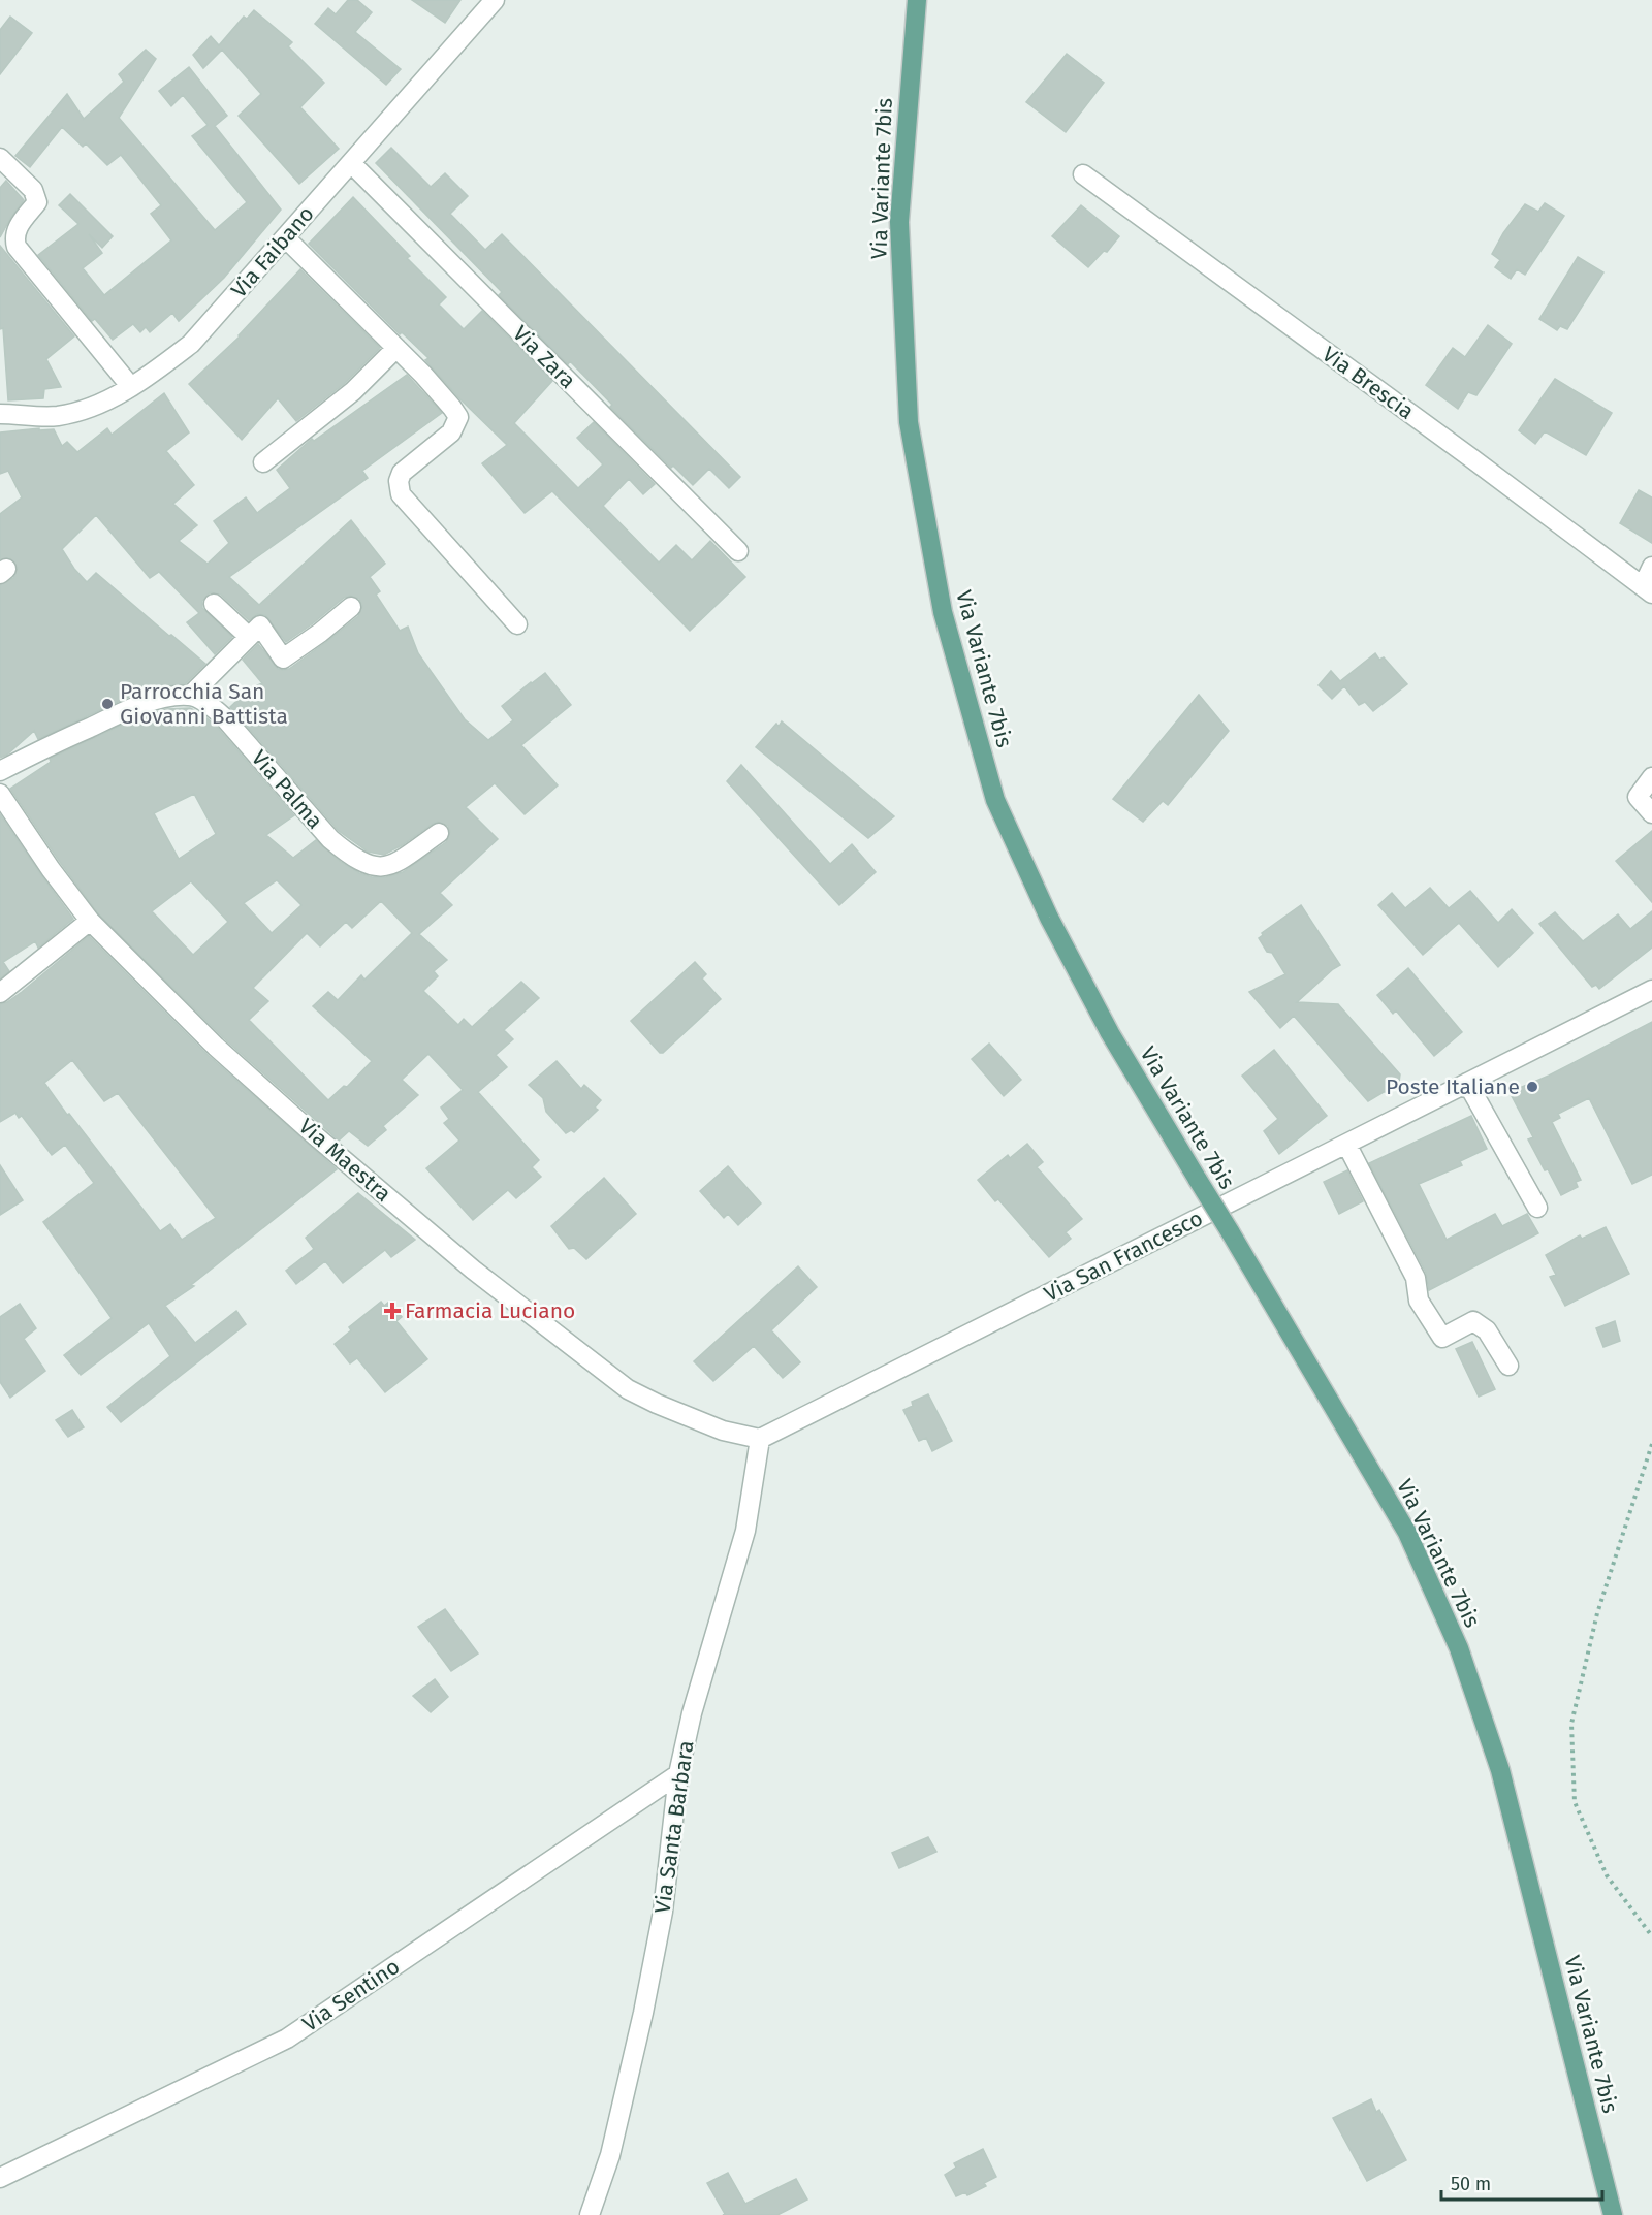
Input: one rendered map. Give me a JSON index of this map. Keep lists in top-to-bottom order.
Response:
{
  "streets": {
    "main road": ["Via Variante 7bis"],
    "street": [
      "Via Faibano",
      "Via Zara",
      "Via Brescia",
      "Via Palma",
      "Via Maestra",
      "Via San Francesco",
      "Via Santa Barbara",
      "Via Sentino"
    ]
  },
  "crossings": [
    ["Via Faibano", "Via Zara"],
    ["Via Maestra", "Via San Francesco"],
    ["Via Maestra", "Via Santa Barbara"],
    ["Via San Francesco", "Via Santa Barbara"],
    ["Via Santa Barbara", "Via Sentino"]
  ],
  "places": {
    "other": ["Parrocchia San Giovanni Battista", "Poste Italiane"],
    "health": ["Farmacia Luciano"]
  },
  "scale_bar": "50 m"
}
